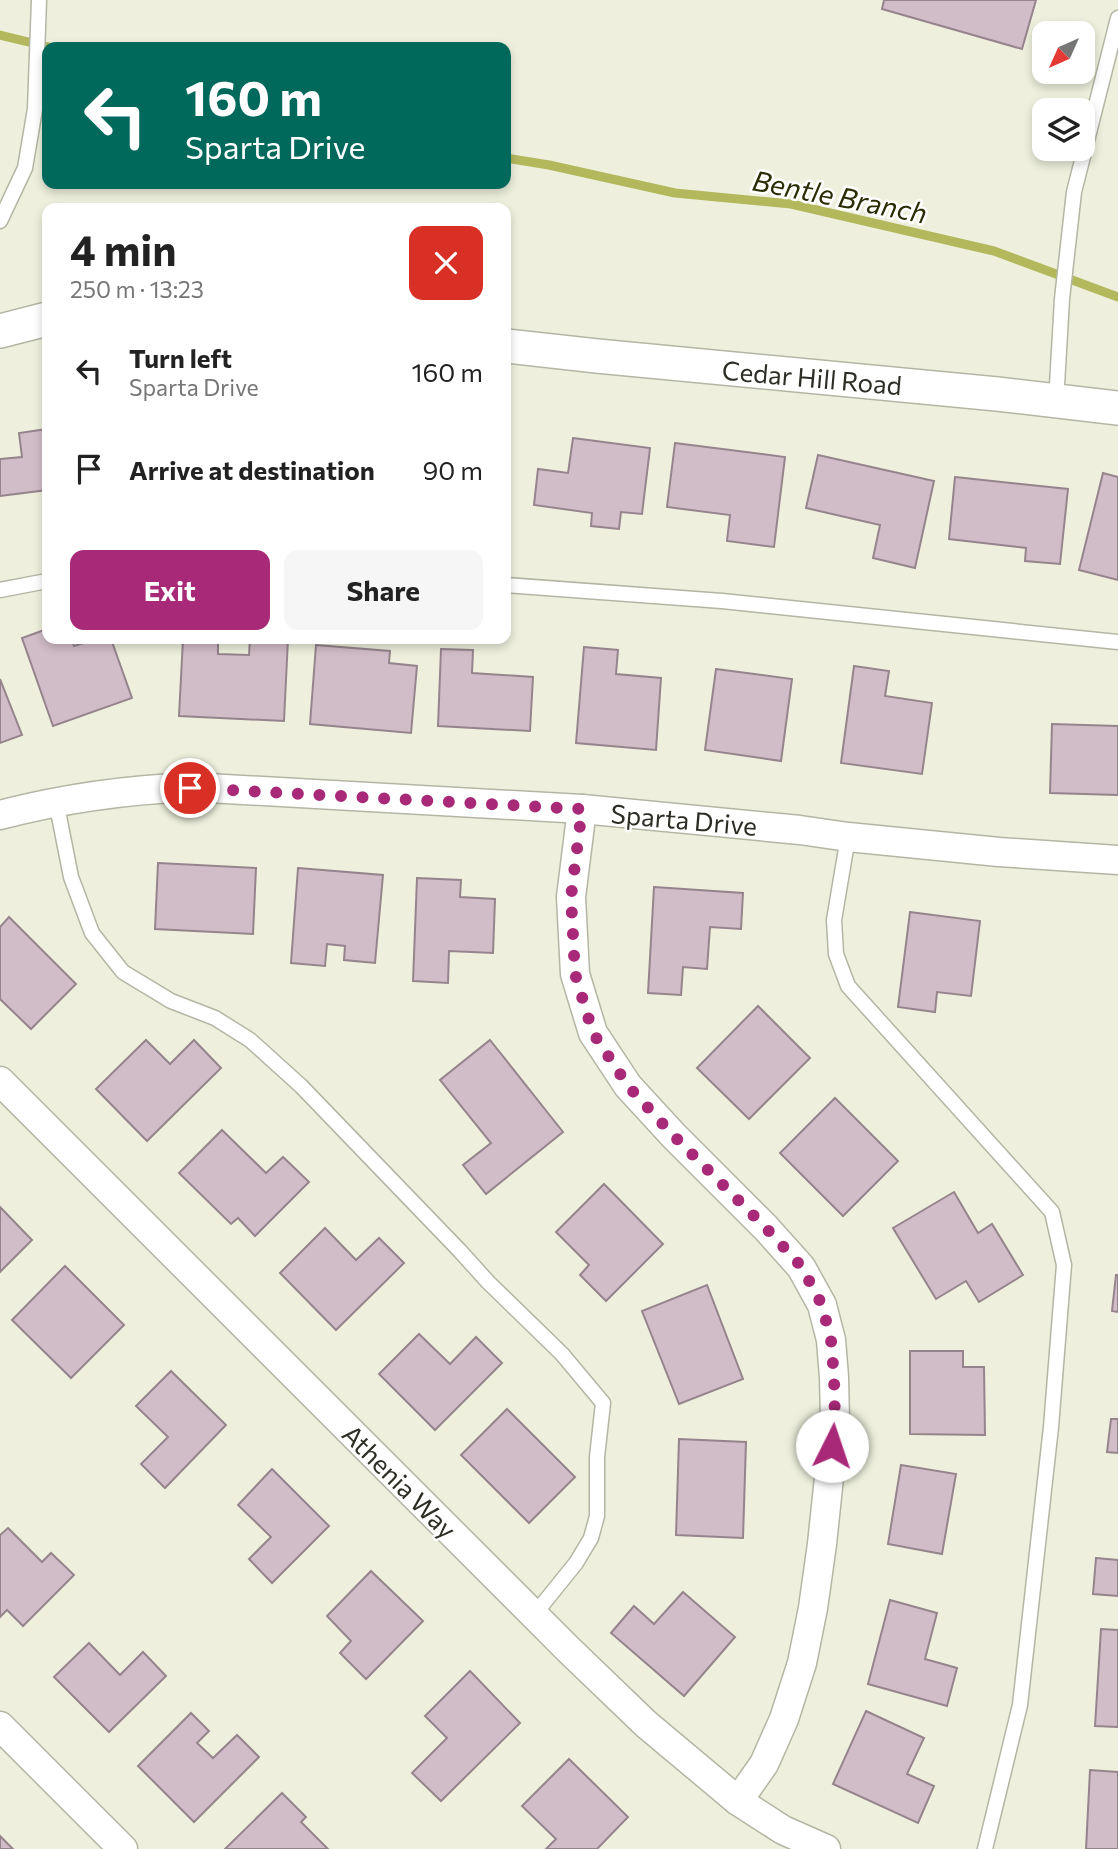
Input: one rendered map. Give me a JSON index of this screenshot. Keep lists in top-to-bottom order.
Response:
{
  "streets": {
    "street": ["Cedar Hill Road", "Sparta Drive", "Athenia Way"]
  },
  "water": ["Bentle Branch"],
  "north": "bottom left",
  "page": {
    "turn": ["160 m", "Sparta Drive"],
    "heading": ["4 min", "250 m · 13:23"],
    "list": [
      {
        "name": "Turn left",
        "note": "Sparta Drive",
        "value": "160 m"
      },
      {
        "name": "Arrive at destination",
        "value": "90 m"
      }
    ],
    "buttons": ["Exit", "Share"]
  }
}
